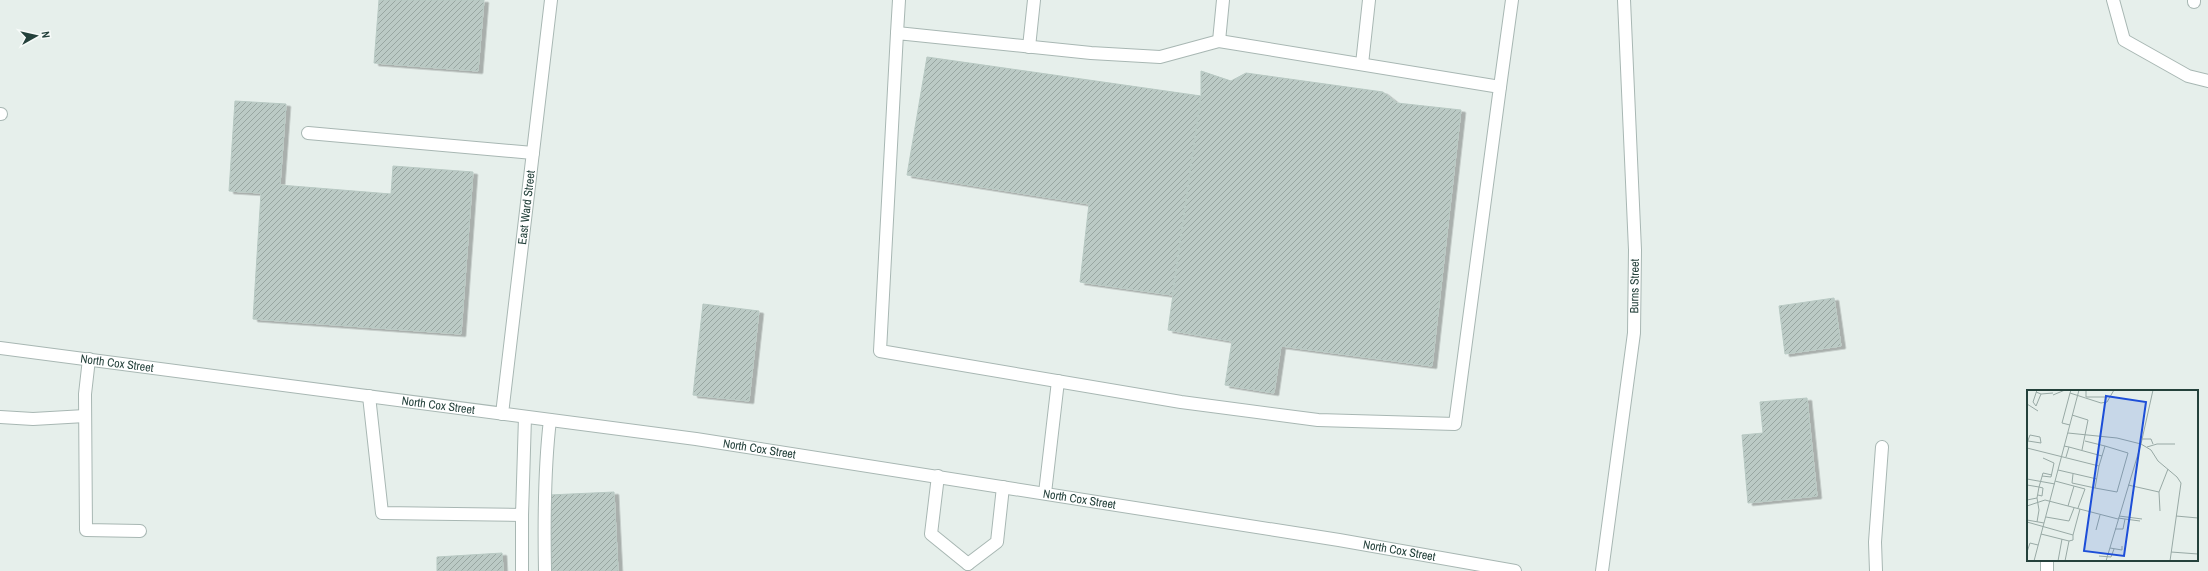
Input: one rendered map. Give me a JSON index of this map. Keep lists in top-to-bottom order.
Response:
{
  "streets": {
    "street": ["East Ward Street", "Burns Street", "North Cox Street"]
  },
  "crossings": [
    ["East Ward Street", "North Cox Street"]
  ],
  "north": "right"
}
